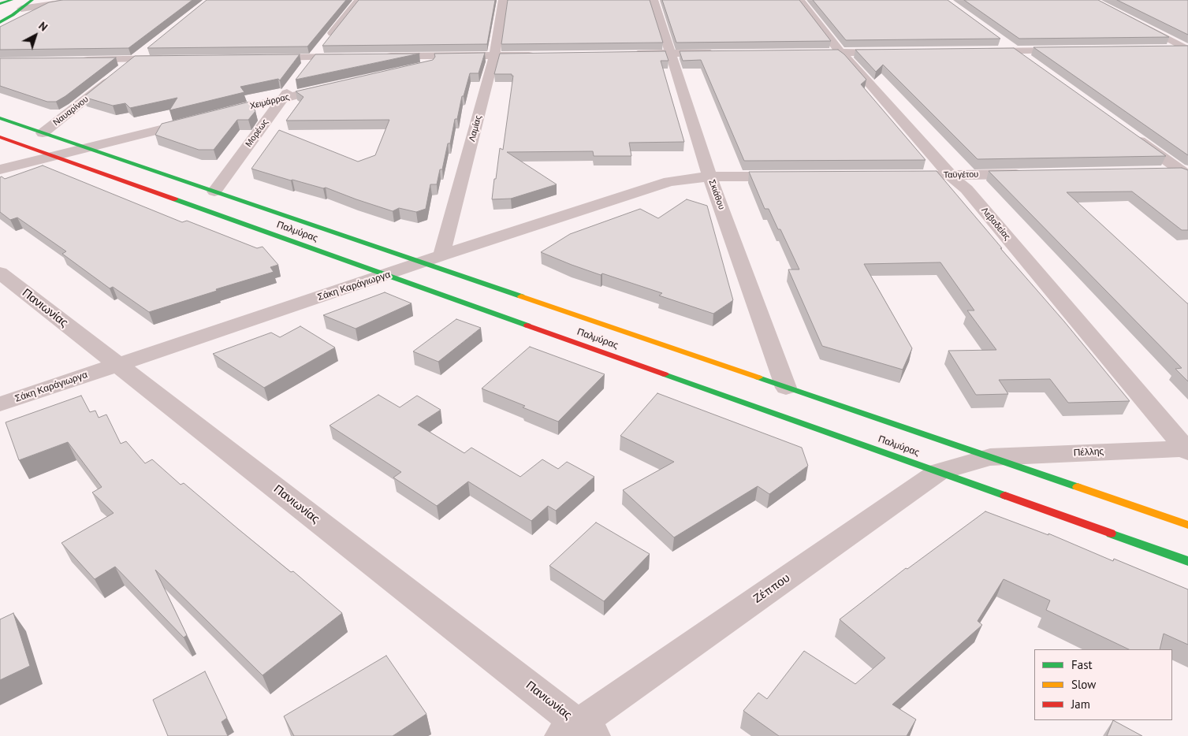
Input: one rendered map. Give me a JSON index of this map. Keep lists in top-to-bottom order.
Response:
{
  "streets": {
    "main road": ["Παλμύρας"],
    "street": [
      "Χειμάρρας",
      "Ναυαρίνου",
      "Λαμίας",
      "Μορέως",
      "Ταϋγέτου",
      "Σκιάθου",
      "Λεβαδείας",
      "Σάκη Καράγιωργα",
      "Πανιωνίας",
      "Πέλλης",
      "Ζέππου"
    ]
  },
  "crossings": [
    ["Χειμάρρας", "Μορέως"],
    ["Ναυαρίνου", "Παλμύρας"],
    ["Λαμίας", "Σάκη Καράγιωργα"],
    ["Μορέως", "Παλμύρας"],
    ["Ταϋγέτου", "Λεβαδείας"],
    ["Σκιάθου", "Παλμύρας"],
    ["Σκιάθου", "Σάκη Καράγιωργα"],
    ["Λεβαδείας", "Πέλλης"],
    ["Παλμύρας", "Σάκη Καράγιωργα"],
    ["Παλμύρας", "Πέλλης"],
    ["Παλμύρας", "Ζέππου"],
    ["Σάκη Καράγιωργα", "Πανιωνίας"],
    ["Πανιωνίας", "Ζέππου"],
    ["Πέλλης", "Ζέππου"]
  ],
  "legend": ["Fast", "Slow", "Jam"],
  "north": "top right"
}
